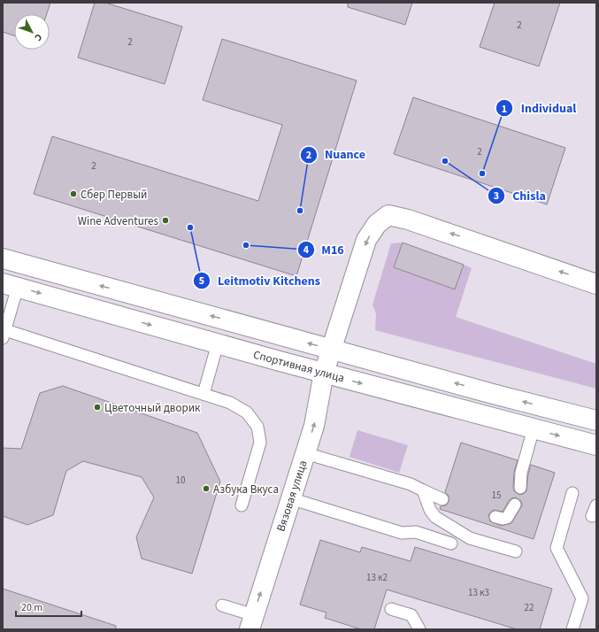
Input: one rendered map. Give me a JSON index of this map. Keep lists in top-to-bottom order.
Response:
{
  "streets": {
    "street": ["Спортивная улица", "Вязовая улица"]
  },
  "crossings": [
    ["Спортивная улица", "Вязовая улица"]
  ],
  "one_way": ["Вязовая улица"],
  "places": [
    "Chisla",
    "Individual",
    "Сбер Первый",
    "Nuance",
    "Wine Adventures",
    "Leitmotiv Kitchens",
    "M16",
    "Цветочный дворик",
    "Азбука Вкуса"
  ],
  "house_numbers": [
    "2",
    "2",
    "2",
    "2",
    "10",
    "15",
    "13 к2",
    "13 к3",
    "22"
  ],
  "scale_bar": "20 m",
  "north": "bottom right"
}
